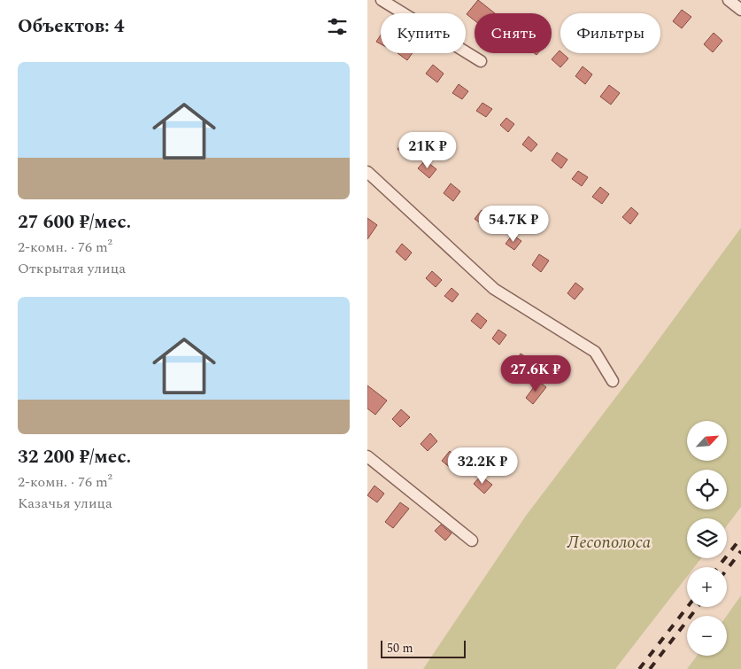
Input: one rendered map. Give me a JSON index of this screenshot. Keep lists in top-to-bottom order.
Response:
{
  "parks": ["Лесополоса"],
  "scale_bar": "50 m",
  "north": "top right",
  "page": {
    "heading": "Объектов: 4",
    "chip": ["Купить", "Снять", "Фильтры"],
    "list": [
      {
        "name": "27 600 ₽/мес.",
        "note": "2-комн. · 76 m² · Открытая улица"
      },
      {
        "name": "32 200 ₽/мес.",
        "note": "2-комн. · 76 m² · Казачья улица"
      }
    ],
    "price": [
      "21K ₽",
      "54.7K ₽",
      "27.6K ₽",
      "32.2K ₽"
    ],
    "map_buttons": ["+", "−"],
    "scale": "50 m"
  }
}
